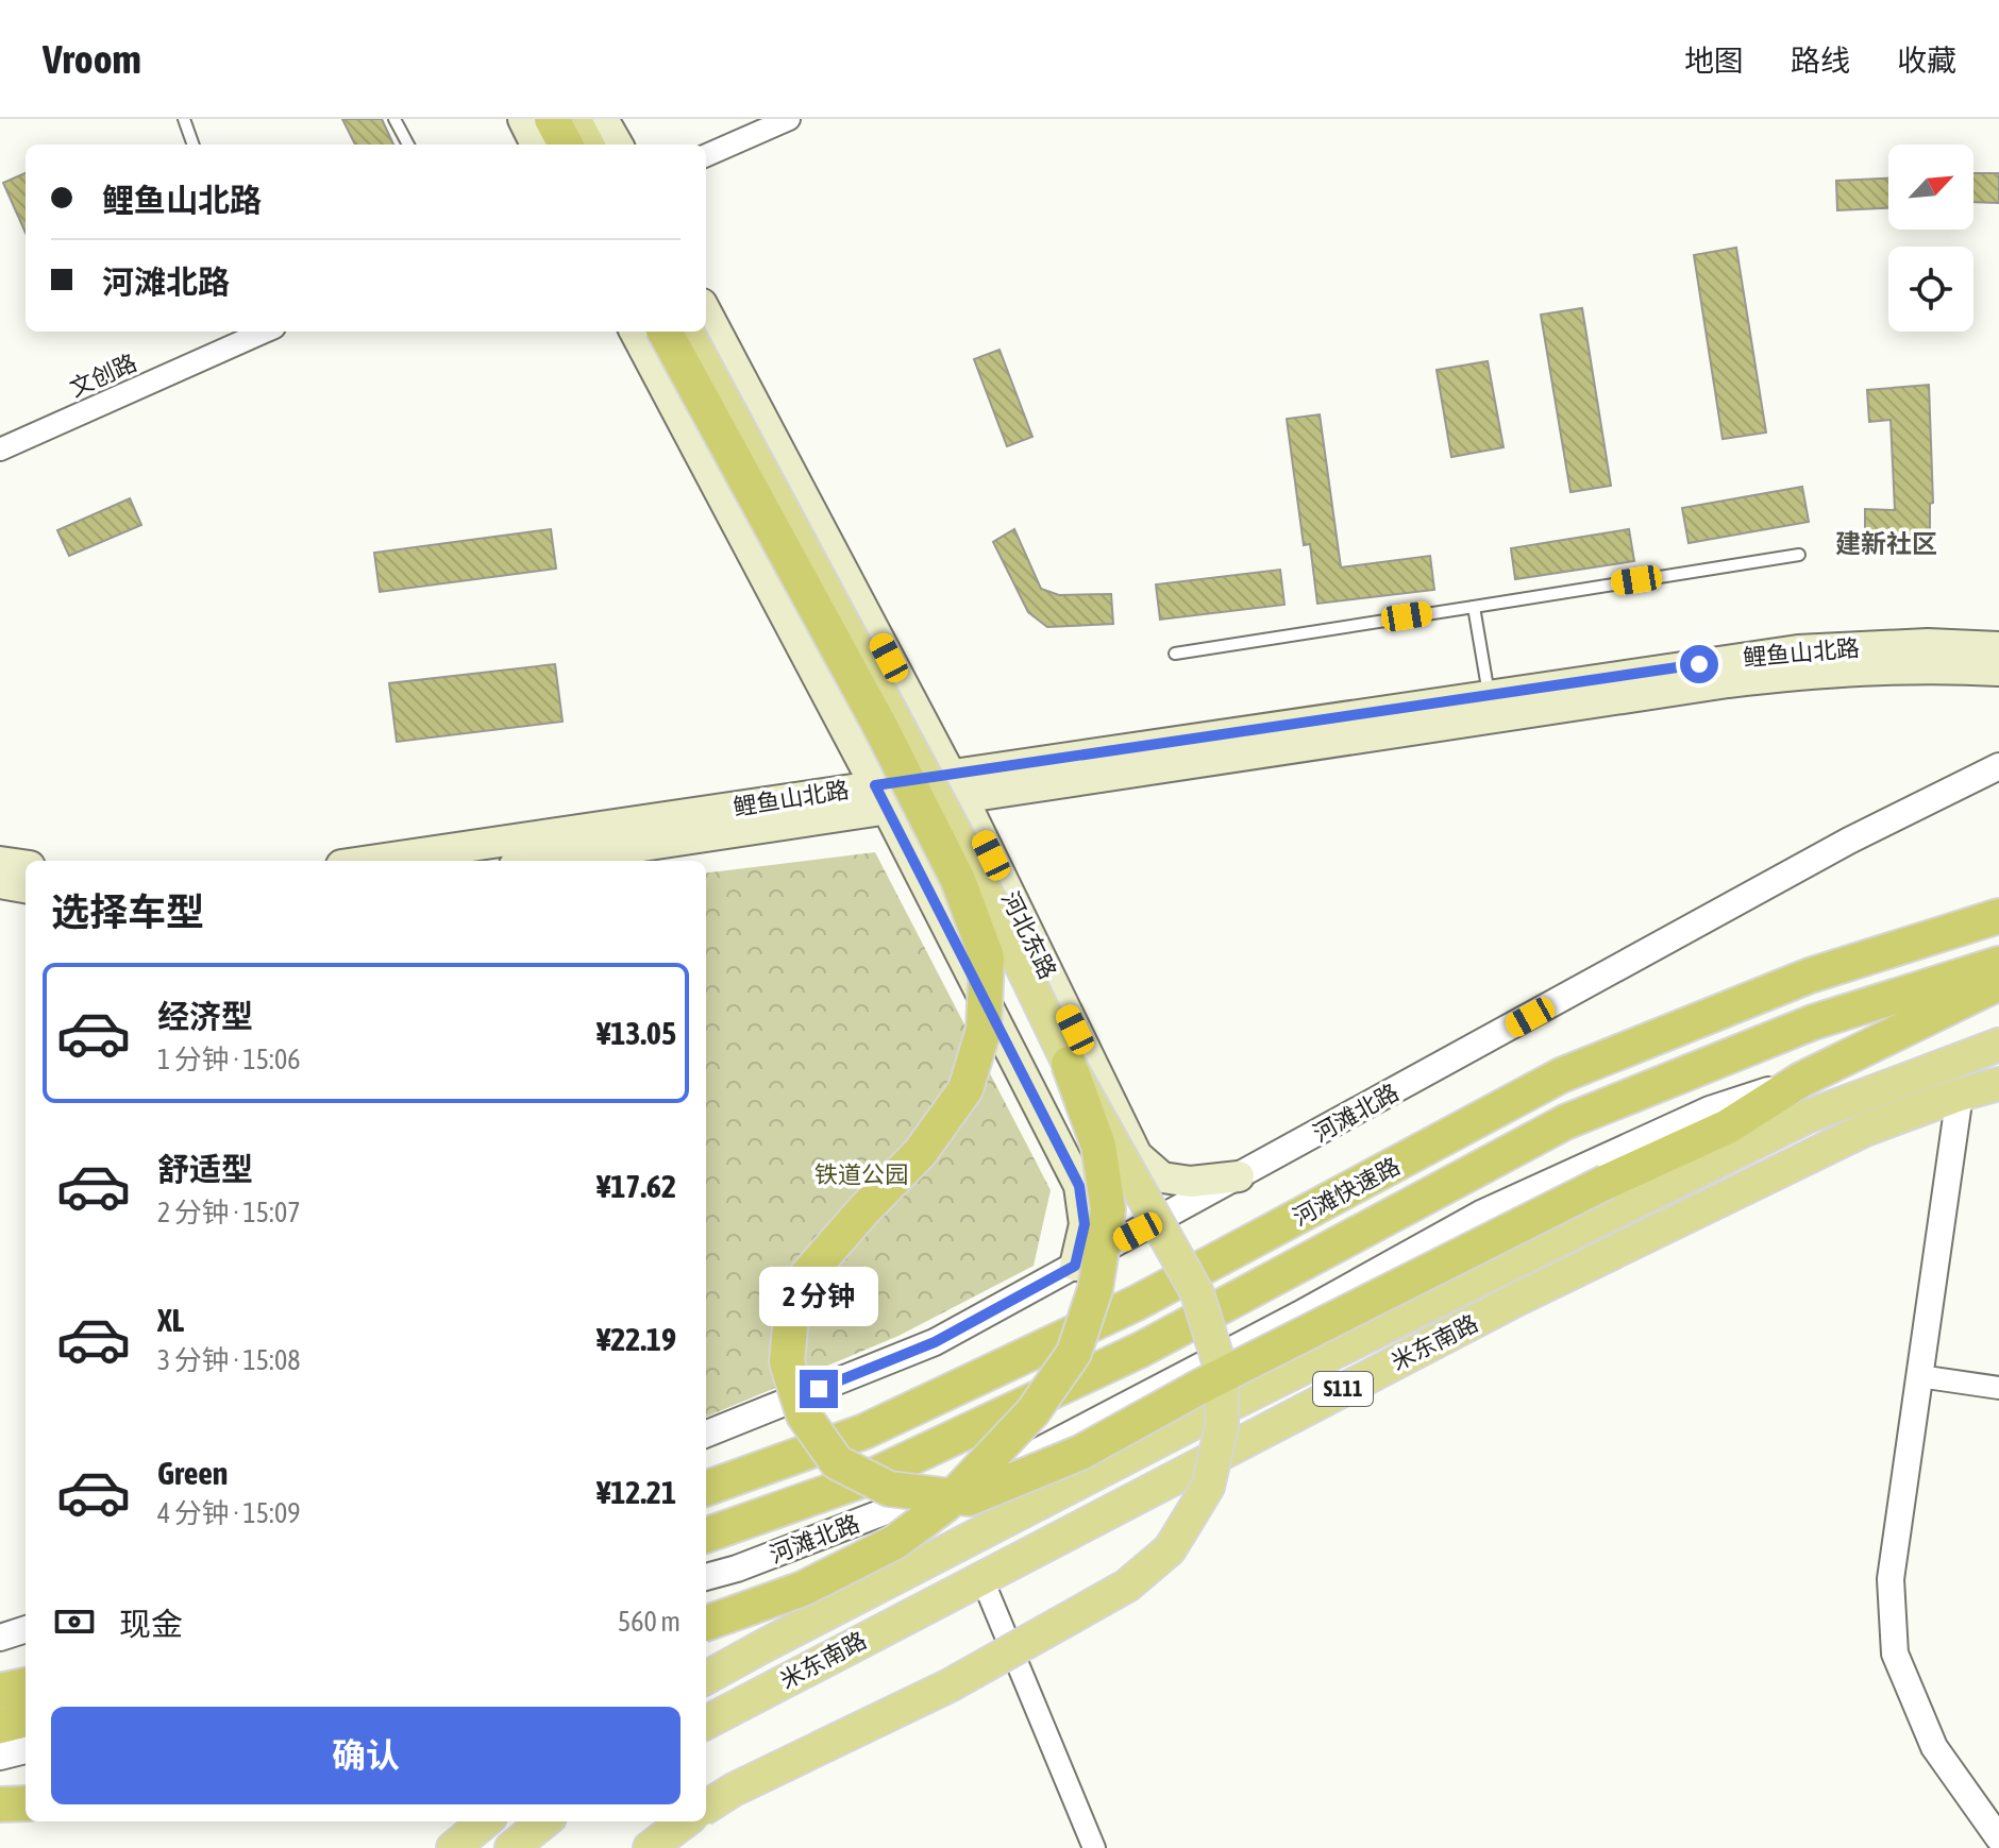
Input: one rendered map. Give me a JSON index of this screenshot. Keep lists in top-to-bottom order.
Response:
{
  "streets": {
    "highway": ["河滩快速路"],
    "main road": [
      "鲤鱼山北路",
      "河北东路",
      "米东南路",
      "S111"
    ],
    "street": ["文创路", "河滩北路"]
  },
  "crossings": [
    ["鲤鱼山北路", "河北东路"],
    ["河北东路", "河滩北路"]
  ],
  "districts": ["建新社区"],
  "parks": ["铁道公园"],
  "north": "top right",
  "page": {
    "header": "Vroom",
    "nav": ["地图", "路线", "收藏"],
    "banner": ["鲤鱼山北路", "河滩北路"],
    "heading": "选择车型",
    "list": [
      {
        "name": "经济型",
        "note": "1 分钟 · 15:06",
        "value": "¥13.05"
      },
      {
        "name": "舒适型",
        "note": "2 分钟 · 15:07",
        "value": "¥17.62"
      },
      {
        "name": "XL",
        "note": "3 分钟 · 15:08",
        "value": "¥22.19"
      },
      {
        "name": "Green",
        "note": "4 分钟 · 15:09",
        "value": "¥12.21"
      }
    ],
    "bubble": "2 分钟",
    "pay": ["现金", "560 m"],
    "buttons": "确认"
  }
}
